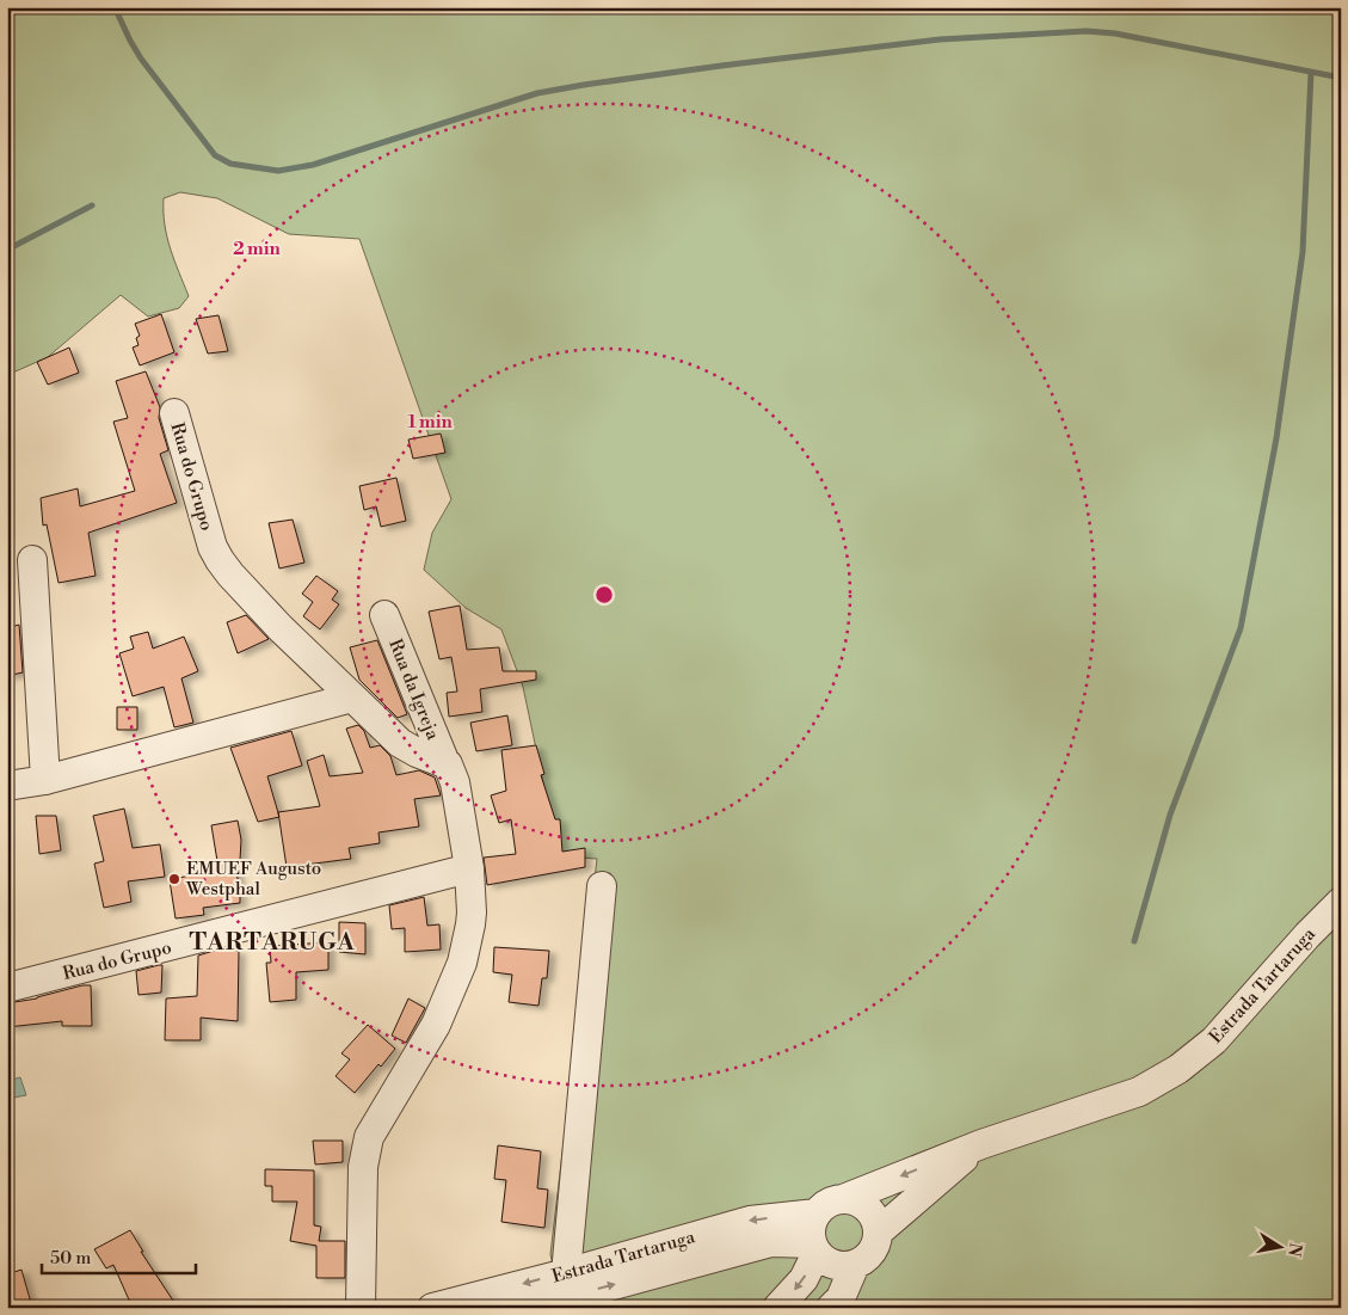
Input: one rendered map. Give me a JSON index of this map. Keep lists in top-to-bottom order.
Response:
{
  "streets": {
    "street": ["Rua do Grupo", "Rua da Igreja", "Estrada Tartaruga"]
  },
  "crossings": [
    ["Rua do Grupo", "Rua da Igreja"]
  ],
  "districts": ["TARTARUGA"],
  "places": ["EMUEF Augusto Westphal"],
  "scale_bar": "50 m",
  "north": "right",
  "rings": ["2 min", "1 min"]
}
